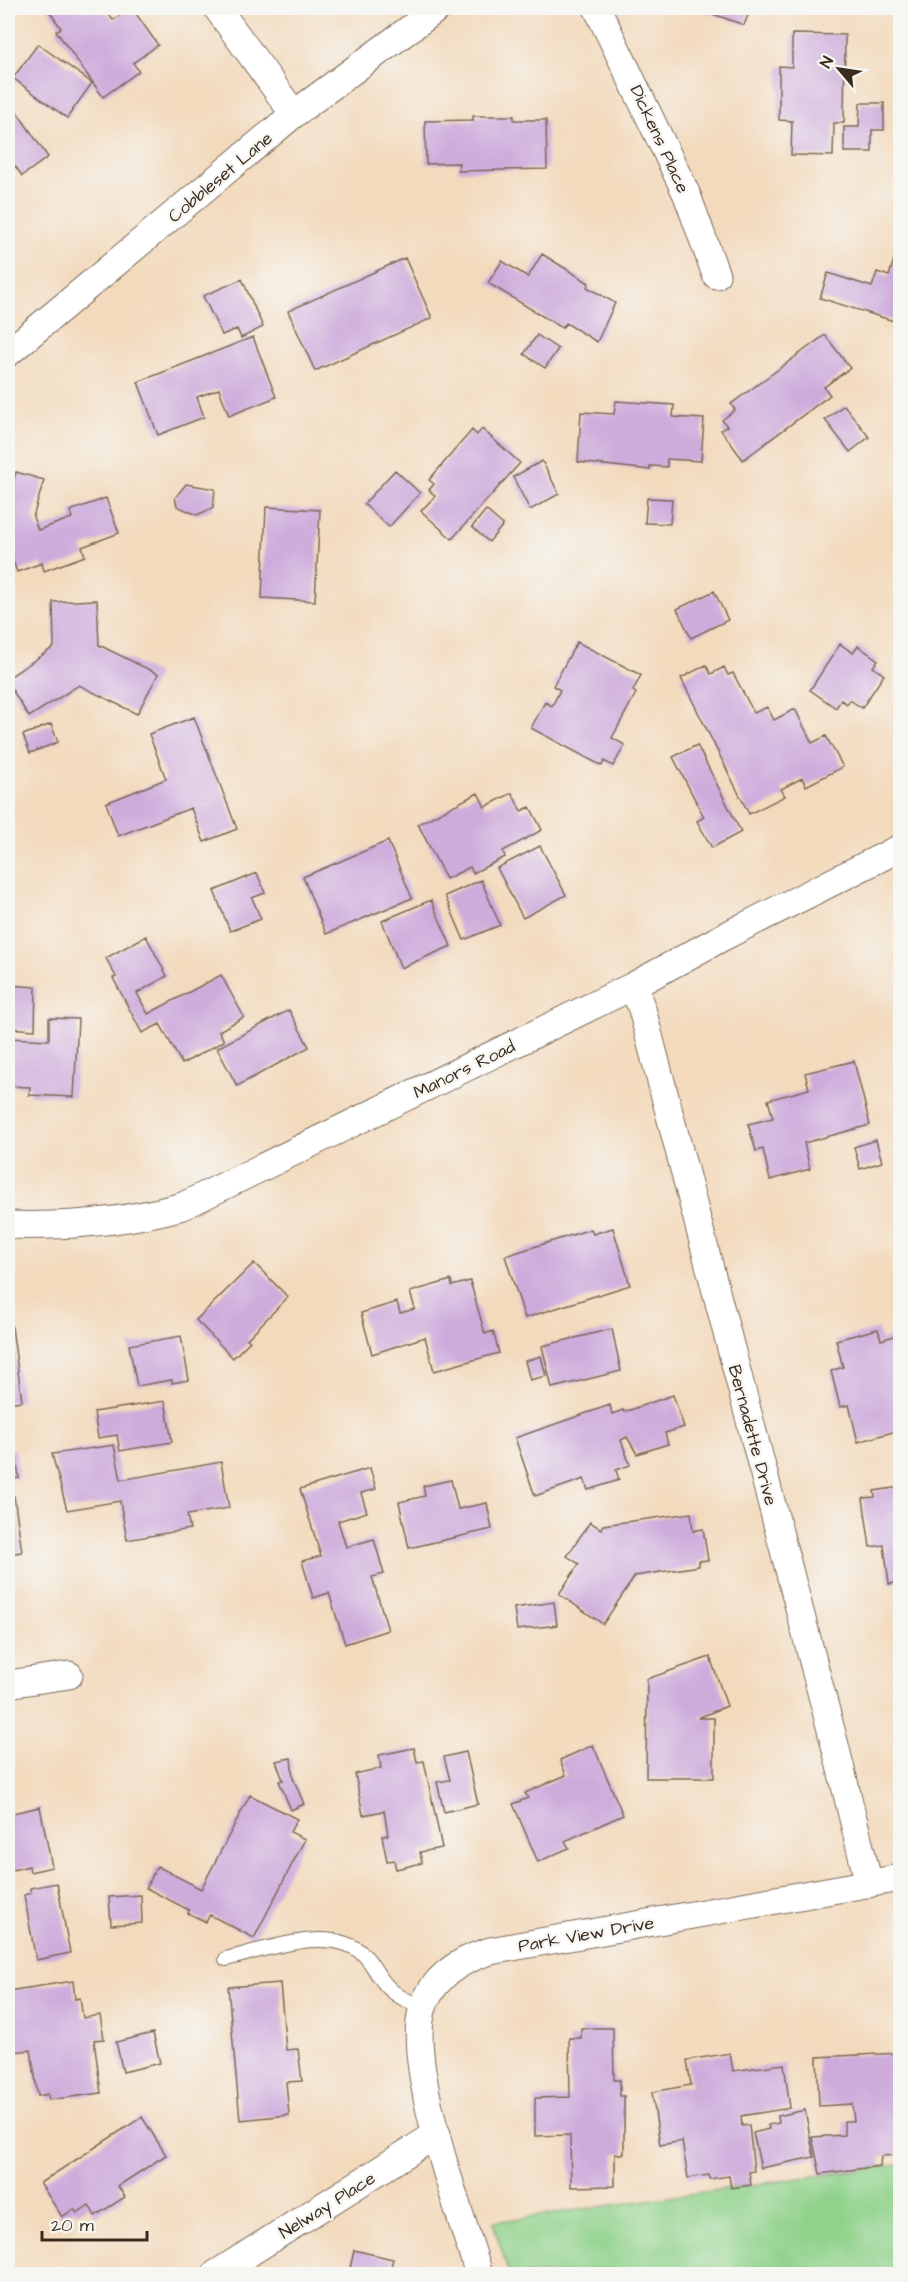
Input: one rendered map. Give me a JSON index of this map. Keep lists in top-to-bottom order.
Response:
{
  "streets": {
    "street": [
      "Dickens Place",
      "Cobbleset Lane",
      "Manors Road",
      "Bernadette Drive",
      "Park View Drive",
      "Nelway Place"
    ]
  },
  "crossings": [
    ["Manors Road", "Bernadette Drive"],
    ["Bernadette Drive", "Park View Drive"],
    ["Park View Drive", "Nelway Place"]
  ],
  "scale_bar": "20 m",
  "north": "top left"
}
